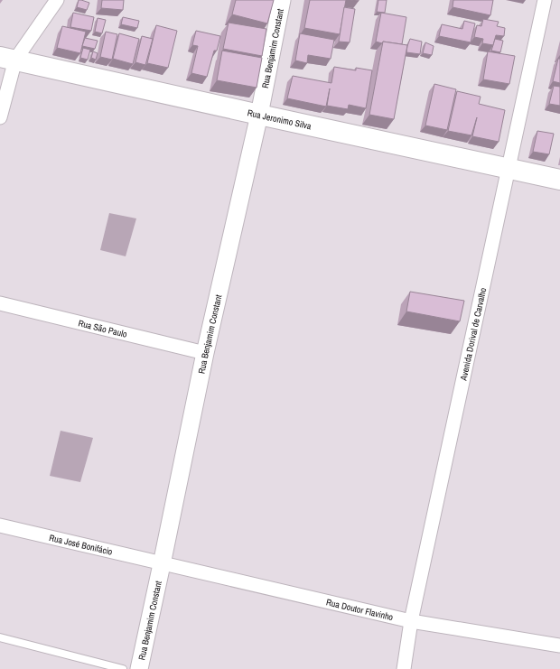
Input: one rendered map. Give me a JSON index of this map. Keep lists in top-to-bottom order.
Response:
{
  "streets": {
    "main road": ["Rua Jeronimo Silva"],
    "street": [
      "Rua Benjamim Constant",
      "Rua São Paulo",
      "Avenida Dorival de Carvalho",
      "Rua José Bonifácio",
      "Rua Doutor Flavinho"
    ]
  },
  "crossings": [
    ["Rua Benjamim Constant", "Rua Jeronimo Silva"],
    ["Rua Benjamim Constant", "Rua São Paulo"],
    ["Rua Benjamim Constant", "Rua José Bonifácio"],
    ["Rua Benjamim Constant", "Rua Doutor Flavinho"],
    ["Rua Jeronimo Silva", "Avenida Dorival de Carvalho"],
    ["Avenida Dorival de Carvalho", "Rua Doutor Flavinho"],
    ["Rua José Bonifácio", "Rua Doutor Flavinho"]
  ]
}
